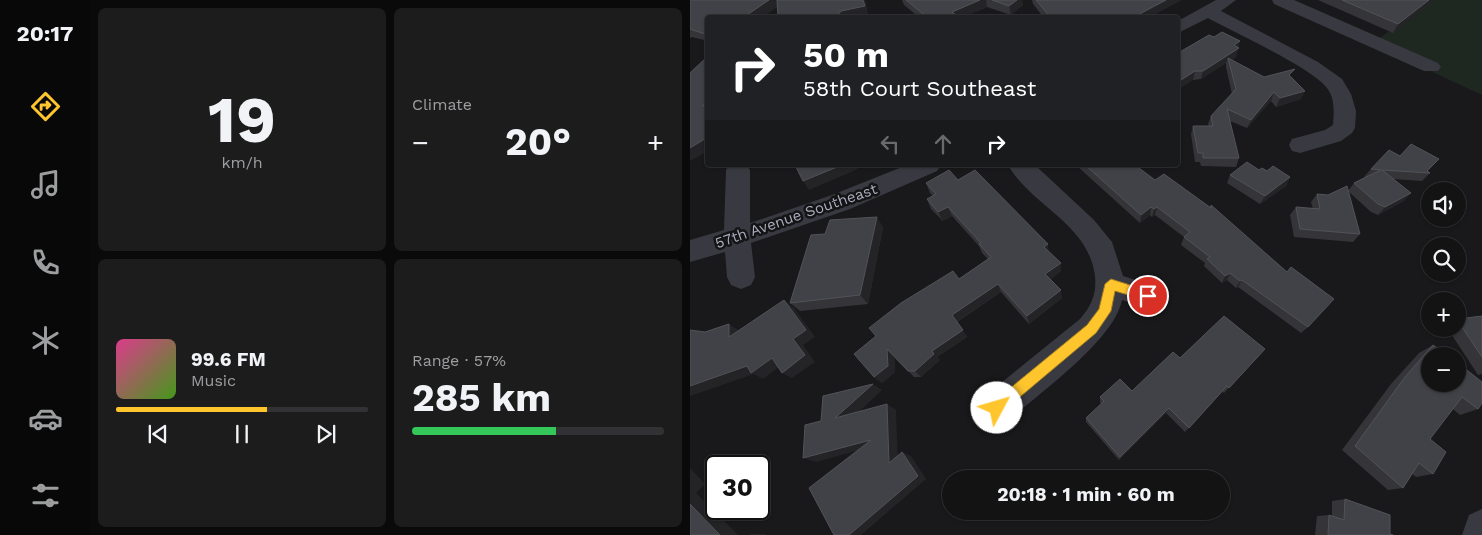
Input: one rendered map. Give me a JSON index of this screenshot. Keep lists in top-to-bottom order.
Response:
{
  "streets": {
    "street": ["57th Avenue Southeast"]
  },
  "page": {
    "tabs": "20:17",
    "tile": [
      ["19", "km/h"],
      "Climate",
      ["Range · 57%", "285 km"]
    ],
    "turn": ["50 m", "58th Court Southeast"],
    "heat": ["−", "20°", "+"],
    "map_buttons": ["+", "−"],
    "song": ["99.6 FM", "Music"],
    "limit": "30",
    "trip": "20:18 · 1 min · 60 m"
  }
}
